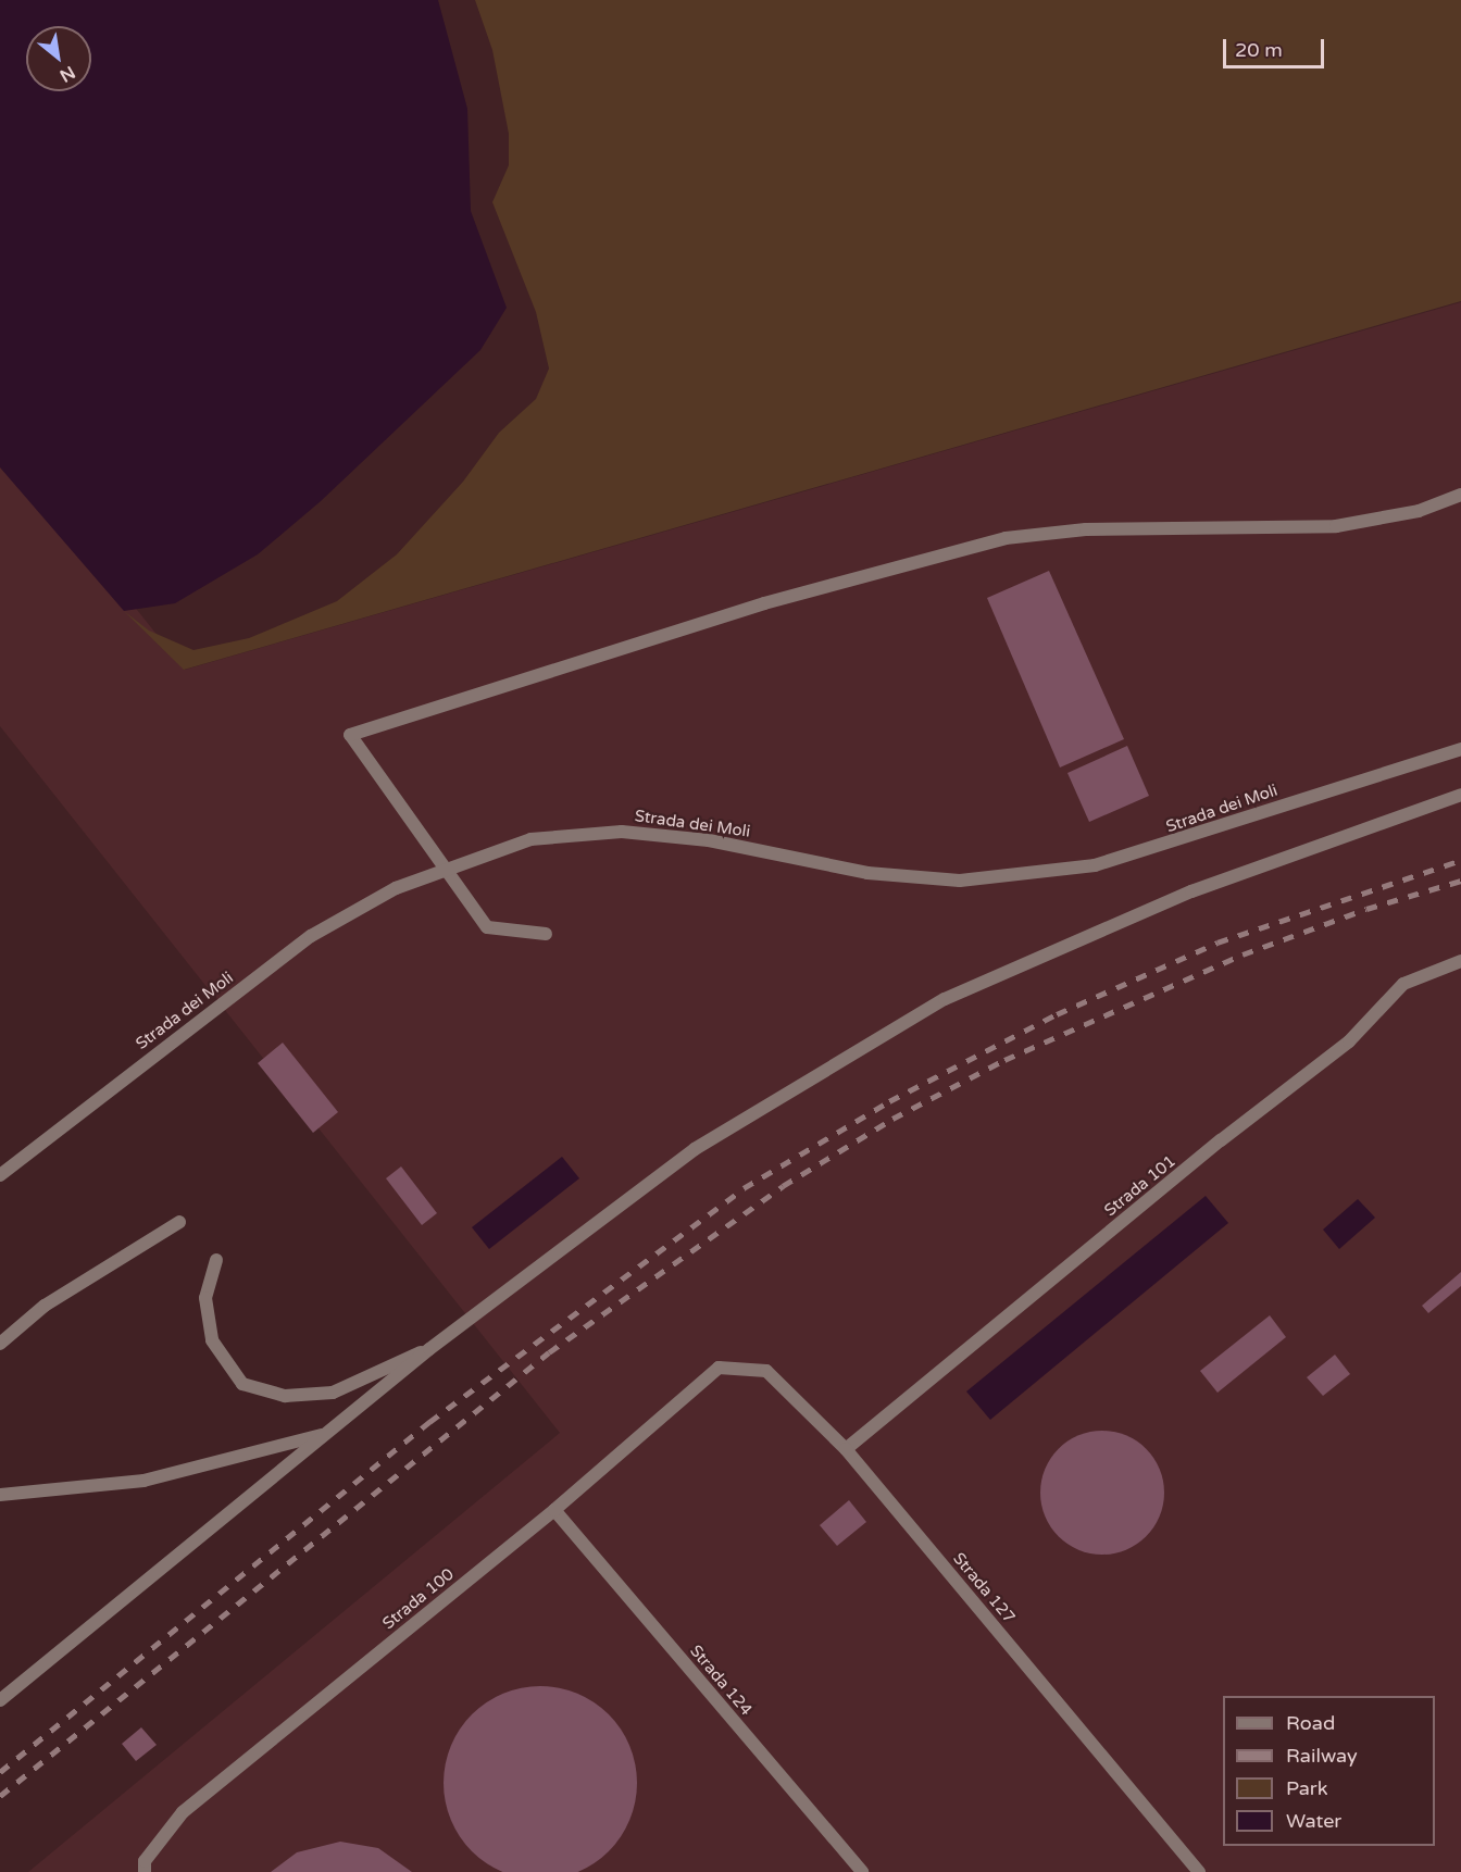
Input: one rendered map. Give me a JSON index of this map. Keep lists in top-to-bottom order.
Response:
{
  "streets": {
    "street": [
      "Strada dei Moli",
      "Strada 101",
      "Strada 127",
      "Strada 100",
      "Strada 124"
    ]
  },
  "crossings": [
    ["Strada 101", "Strada 127"],
    ["Strada 127", "Strada 100"],
    ["Strada 100", "Strada 124"]
  ],
  "legend": [
    "Road",
    "Railway",
    "Park",
    "Water"
  ],
  "scale_bar": "20 m",
  "north": "bottom right"
}
